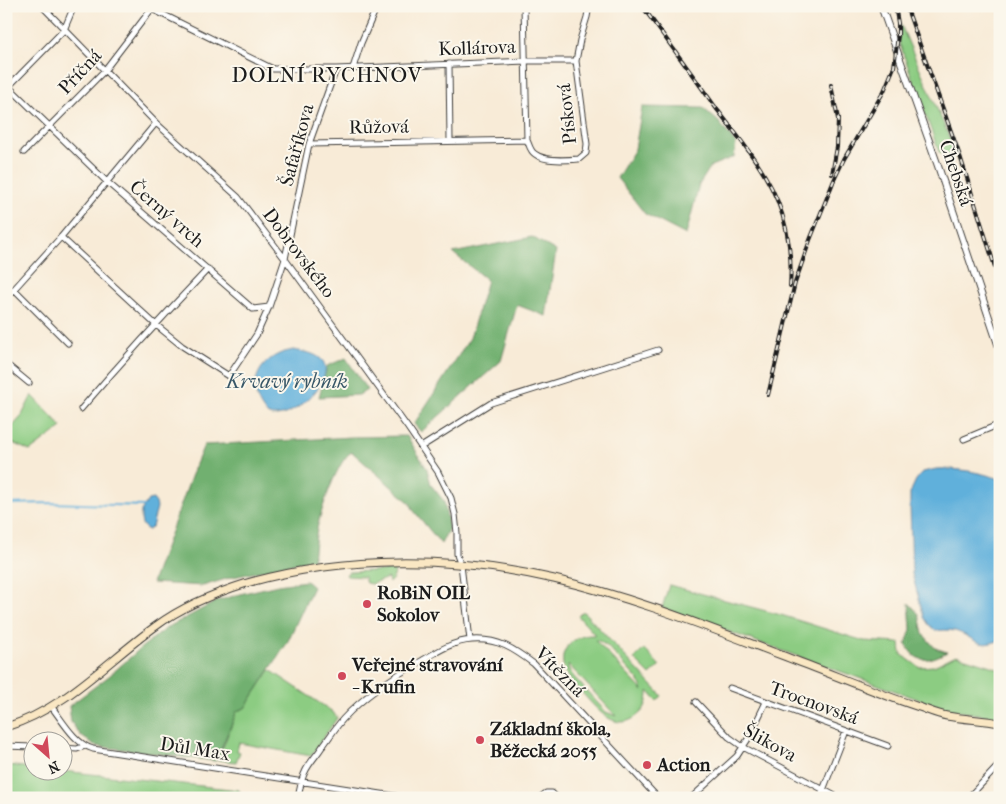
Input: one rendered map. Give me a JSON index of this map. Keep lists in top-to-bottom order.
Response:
{
  "streets": {
    "street": [
      "Kollárova",
      "Příčná",
      "Písková",
      "Růžová",
      "Šafaříkova",
      "Chebská",
      "Černý vrch",
      "Dobrovského",
      "Vítězná",
      "Trocnovská",
      "Šlikova",
      "Důl Max"
    ]
  },
  "crossings": [
    ["Kollárova", "Příčná"],
    ["Kollárova", "Písková"],
    ["Kollárova", "Šafaříkova"],
    ["Příčná", "Dobrovského"],
    ["Písková", "Růžová"],
    ["Růžová", "Šafaříkova"],
    ["Šafaříkova", "Dobrovského"],
    ["Černý vrch", "Dobrovského"],
    ["Dobrovského", "Vítězná"],
    ["Vítězná", "Důl Max"]
  ],
  "districts": ["DOLNÍ RYCHNOV"],
  "water": ["Krvavý rybník"],
  "places": [
    "RoBiN OIL Sokolov",
    "Veřejné stravování - Krufin",
    "Základní škola, Běžecká 2055",
    "Action"
  ],
  "north": "bottom right"
}
